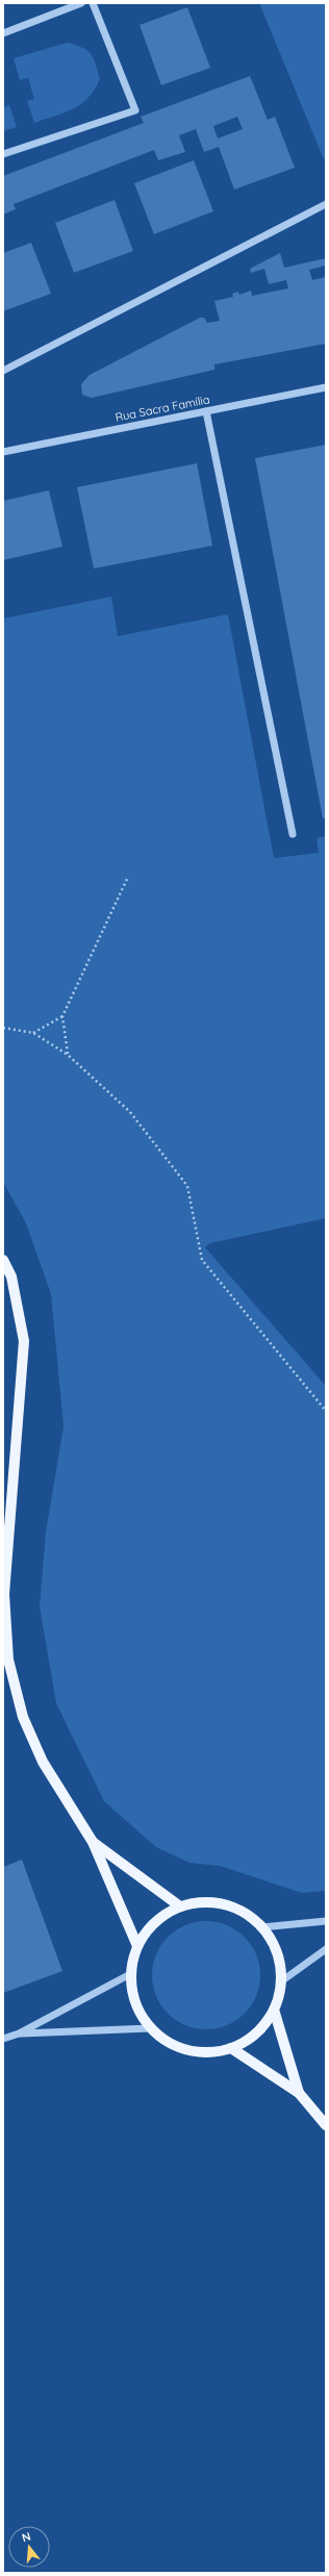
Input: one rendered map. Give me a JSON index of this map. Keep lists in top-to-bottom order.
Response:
{
  "streets": {
    "street": ["Rua Sacra Família"]
  },
  "north": "top"
}
